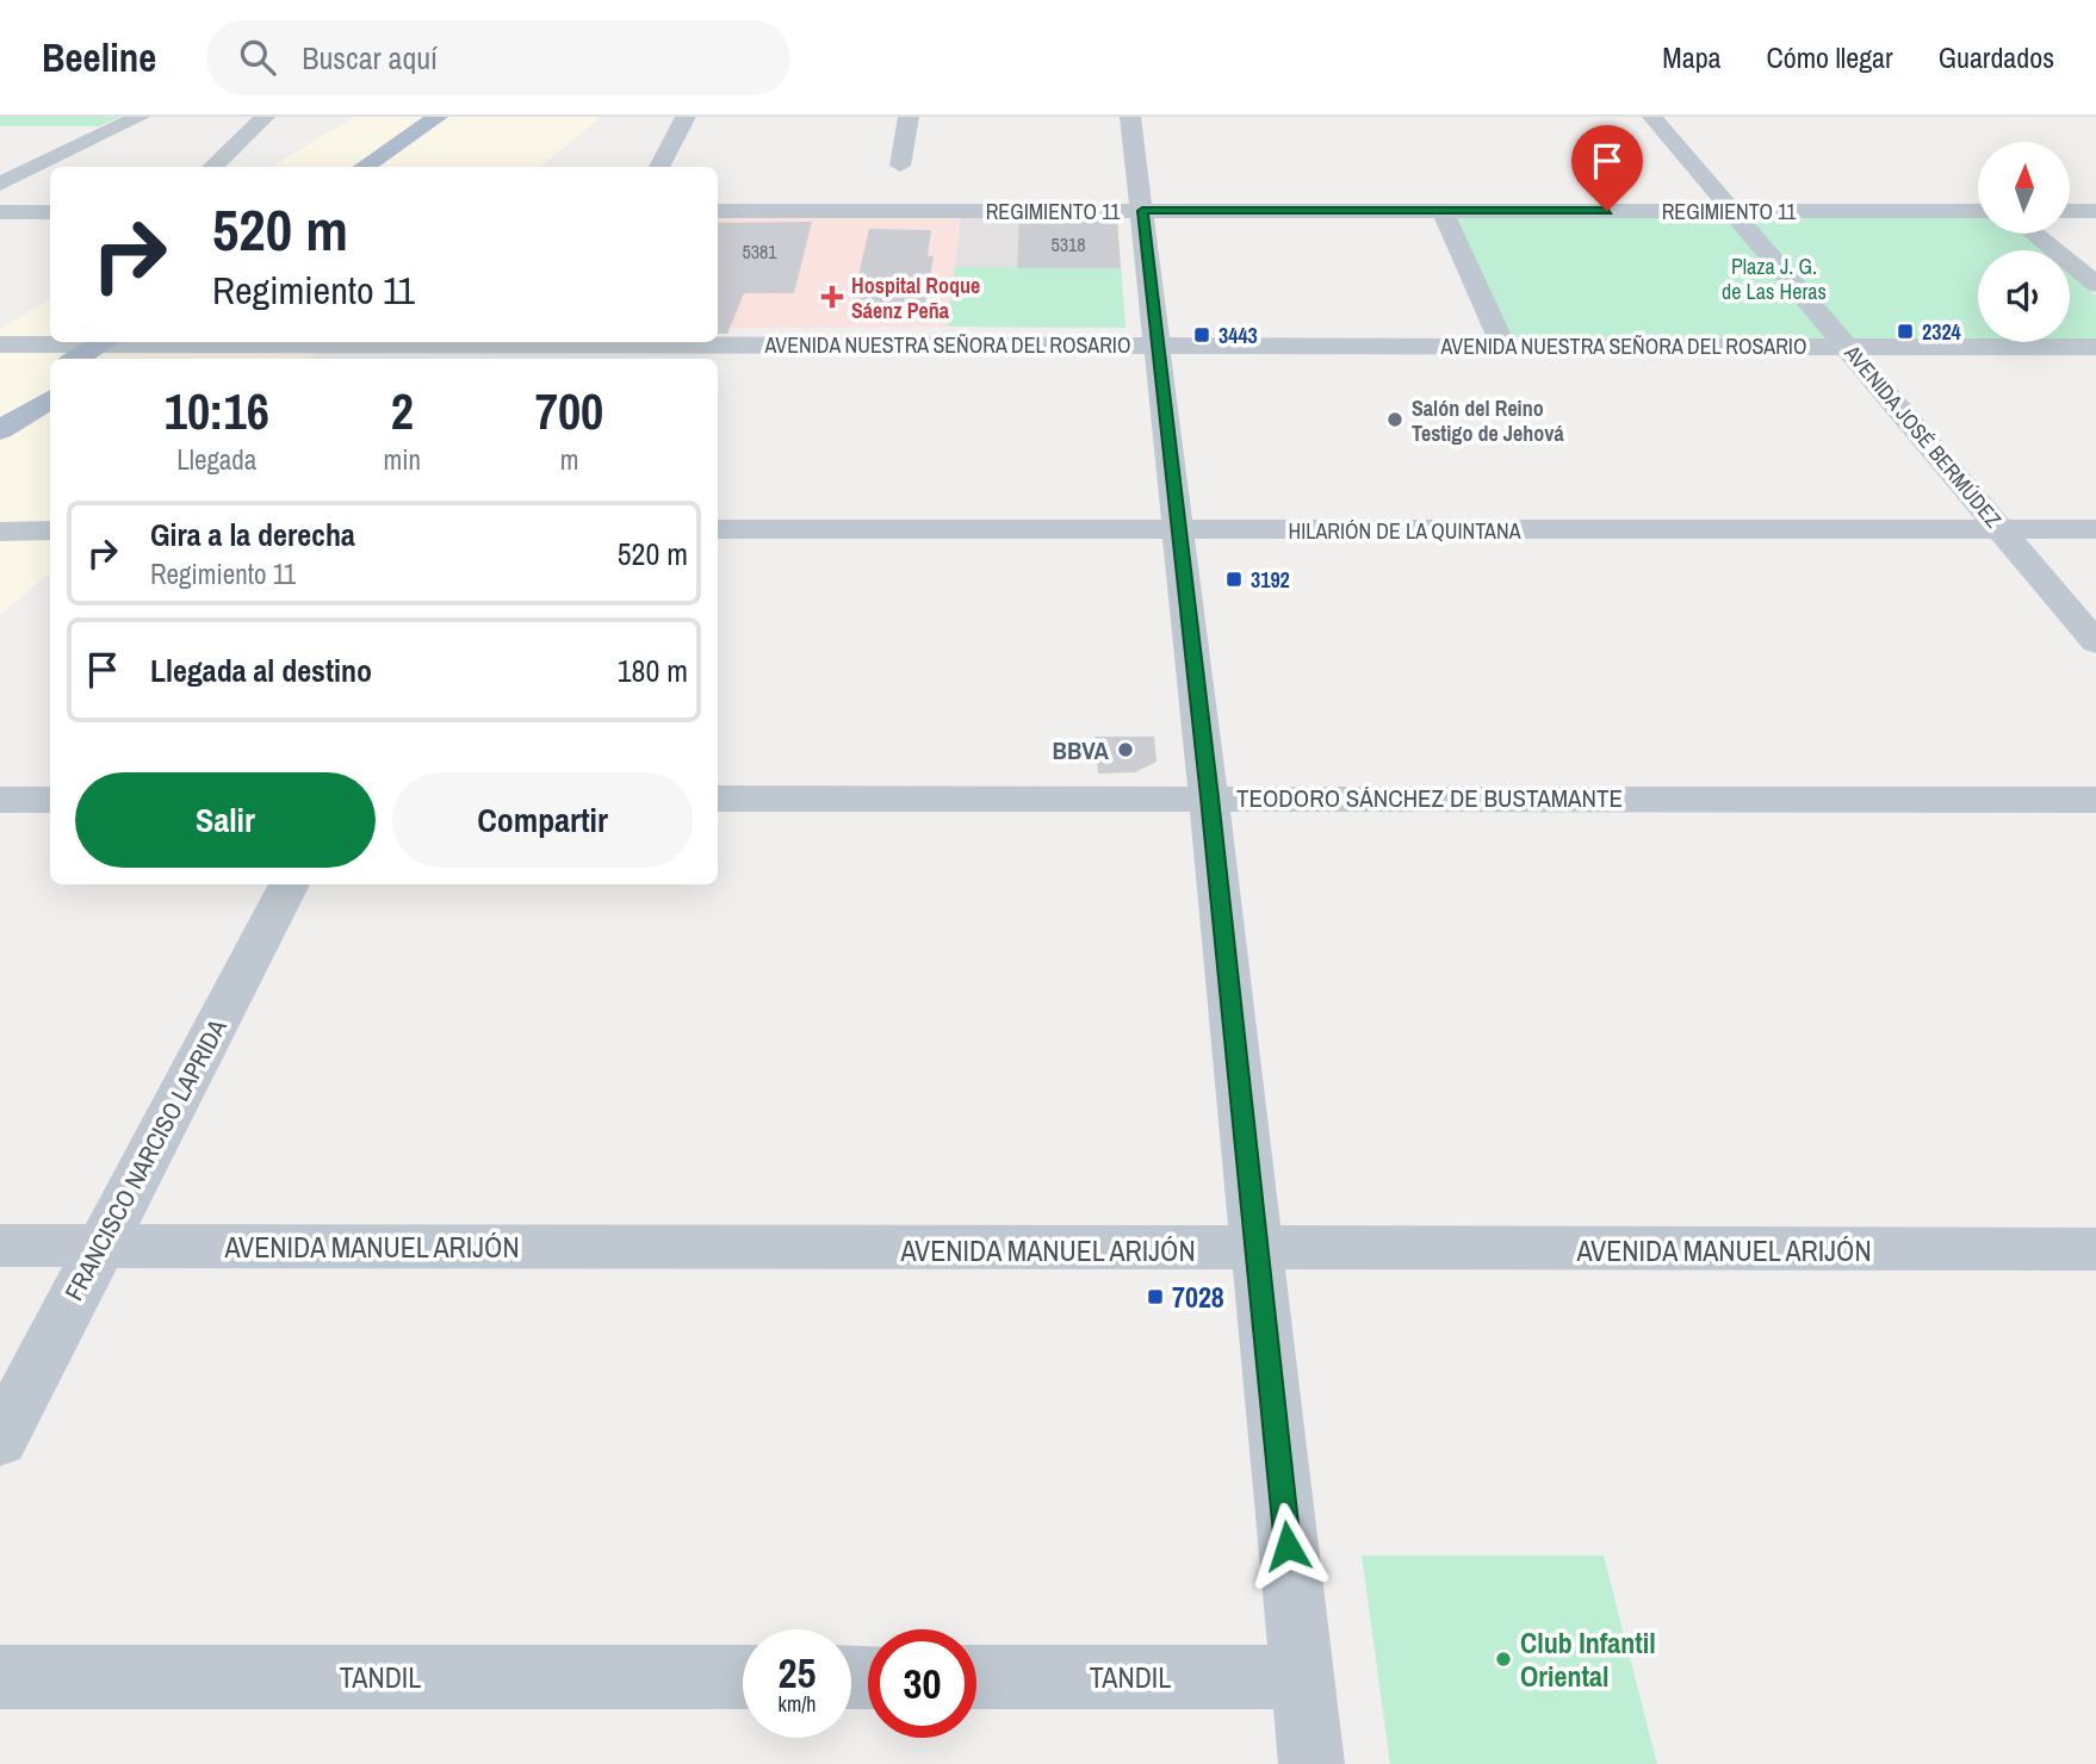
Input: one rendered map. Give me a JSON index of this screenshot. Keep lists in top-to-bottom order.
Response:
{
  "streets": {
    "street": [
      "REGIMIENTO 11",
      "AVENIDA NUESTRA SEÑORA DEL ROSARIO",
      "AVENIDA JOSÉ BERMÚDEZ",
      "HILARIÓN DE LA QUINTANA",
      "TEODORO SÁNCHEZ DE BUSTAMANTE",
      "FRANCISCO NARCISO LAPRIDA",
      "AVENIDA MANUEL ARIJÓN",
      "TANDIL"
    ]
  },
  "crossings": [
    ["REGIMIENTO 11", "AVENIDA JOSÉ BERMÚDEZ"],
    ["AVENIDA NUESTRA SEÑORA DEL ROSARIO", "AVENIDA JOSÉ BERMÚDEZ"],
    ["AVENIDA JOSÉ BERMÚDEZ", "HILARIÓN DE LA QUINTANA"],
    ["FRANCISCO NARCISO LAPRIDA", "AVENIDA MANUEL ARIJÓN"]
  ],
  "parks": ["Plaza J. G. de Las Heras"],
  "places": {
    "health": ["Hospital Roque Sáenz Peña"],
    "transit": [
      "2324",
      "3443",
      "3192",
      "7028"
    ],
    "other": ["Salón del Reino Testigo de Jehová", "BBVA", "Club Infantil Oriental"]
  },
  "house_numbers": ["5318", "5381"],
  "north": "top",
  "page": {
    "header": "Beeline",
    "search": "Buscar aquí",
    "nav": ["Mapa", "Cómo llegar", "Guardados"],
    "turn": ["520 m", "Regimiento 11"],
    "eta": [
      "10:16",
      "Llegada",
      "2",
      "min",
      "700",
      "m"
    ],
    "list": [
      {
        "name": "Gira a la derecha",
        "note": "Regimiento 11",
        "value": "520 m"
      },
      {
        "name": "Llegada al destino",
        "value": "180 m"
      }
    ],
    "buttons": ["Salir", "Compartir"],
    "speed": "25 km/h",
    "limit": "30"
  }
}
